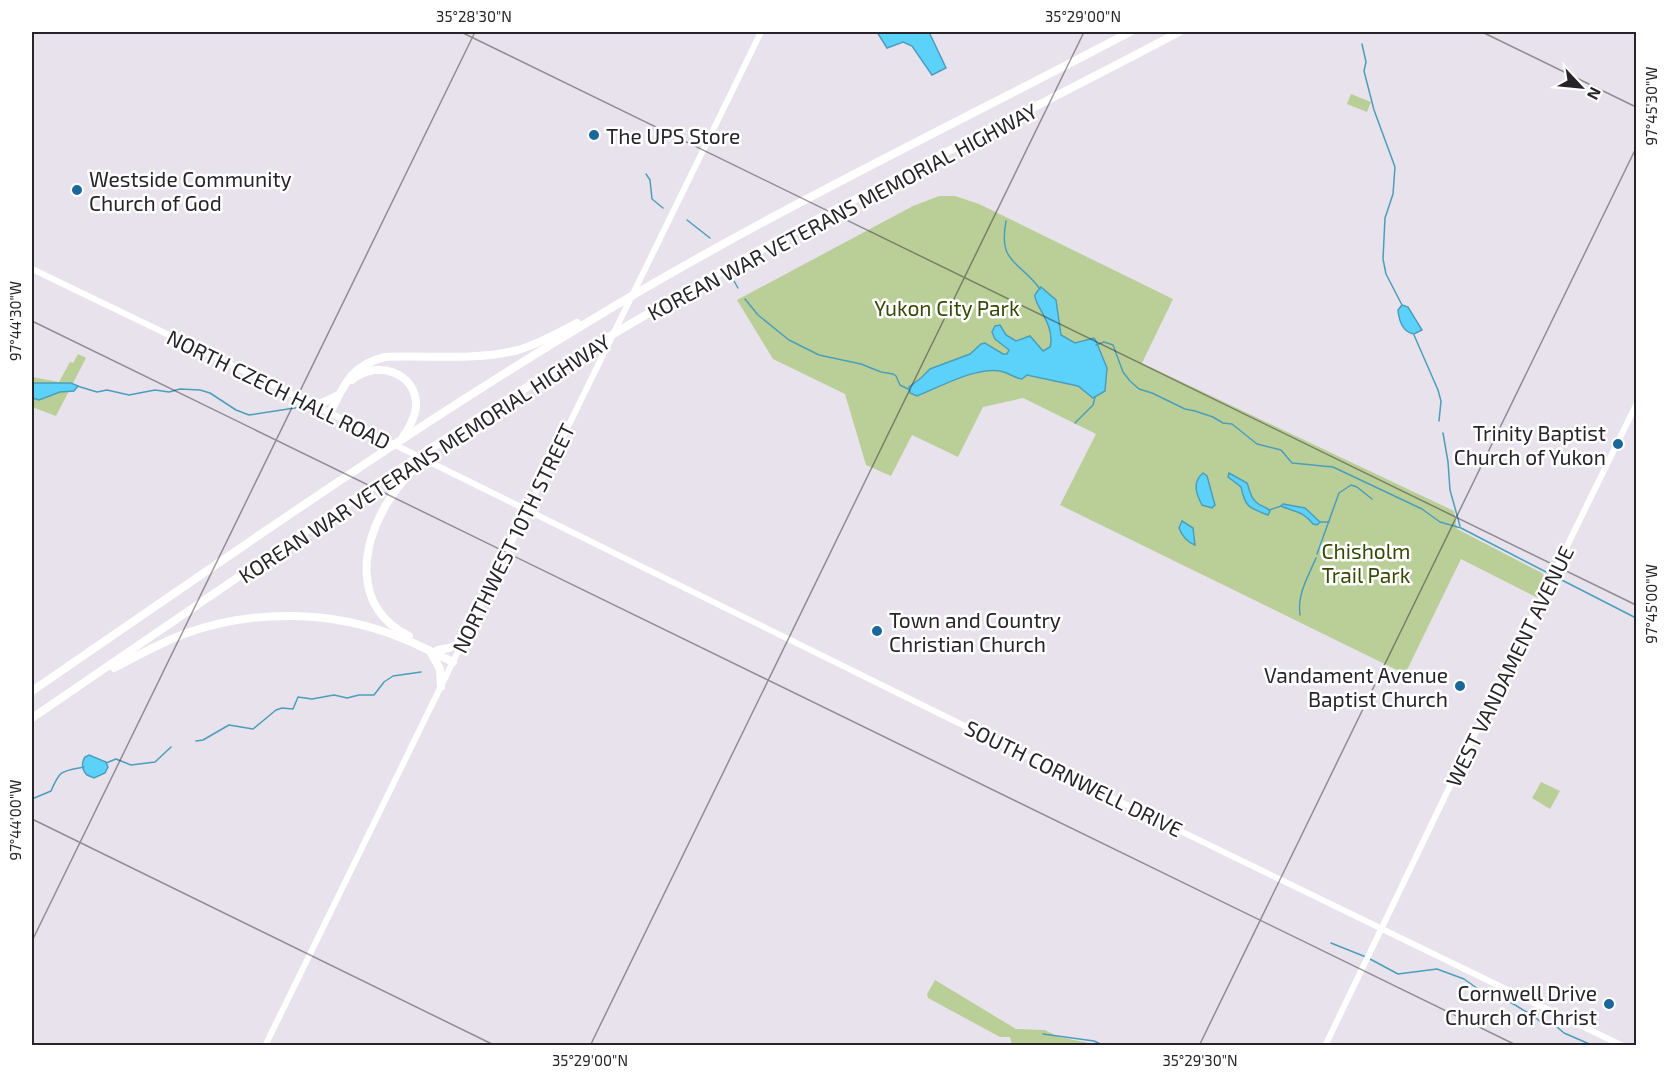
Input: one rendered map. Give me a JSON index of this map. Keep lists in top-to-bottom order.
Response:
{
  "streets": {
    "highway": ["KOREAN WAR VETERANS MEMORIAL HIGHWAY"],
    "main road": [
      "NORTH CZECH HALL ROAD",
      "NORTHWEST 10TH STREET",
      "WEST VANDAMENT AVENUE",
      "SOUTH CORNWELL DRIVE"
    ]
  },
  "crossings": [
    ["NORTH CZECH HALL ROAD", "NORTHWEST 10TH STREET"],
    ["NORTH CZECH HALL ROAD", "SOUTH CORNWELL DRIVE"],
    ["NORTHWEST 10TH STREET", "SOUTH CORNWELL DRIVE"],
    ["WEST VANDAMENT AVENUE", "SOUTH CORNWELL DRIVE"]
  ],
  "parks": ["Yukon City Park", "Chisholm Trail Park"],
  "places": [
    "The UPS Store",
    "Westside Community Church of God",
    "Trinity Baptist Church of Yukon",
    "Town and Country Christian Church",
    "Vandament Avenue Baptist Church",
    "Cornwell Drive Church of Christ"
  ],
  "north": "bottom right",
  "coordinates": [
    "35°28'30\"N",
    "35°29'00\"N",
    "97°45'30\"W",
    "97°44'30\"W",
    "97°45'00\"W",
    "97°44'00\"W",
    "35°29'30\"N"
  ]
}
